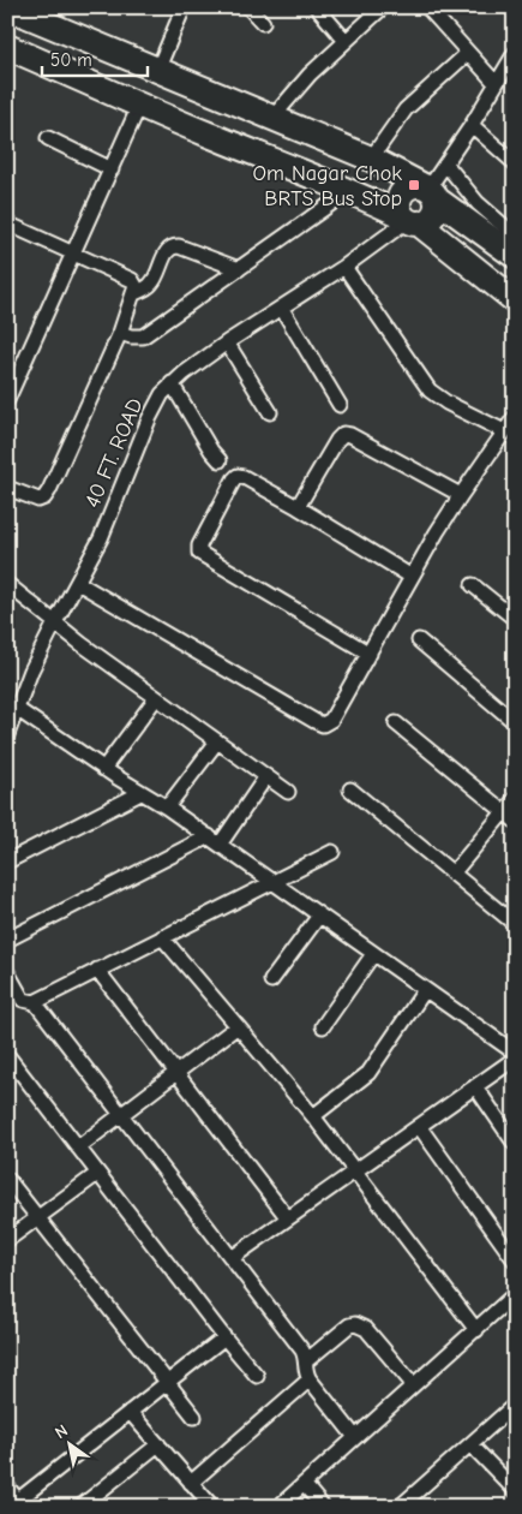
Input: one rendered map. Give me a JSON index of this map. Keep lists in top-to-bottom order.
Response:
{
  "streets": {
    "street": ["40 FT. ROAD"]
  },
  "places": {
    "transit": ["Om Nagar Chok BRTS Bus Stop"]
  },
  "scale_bar": "50 m",
  "north": "top left"
}
